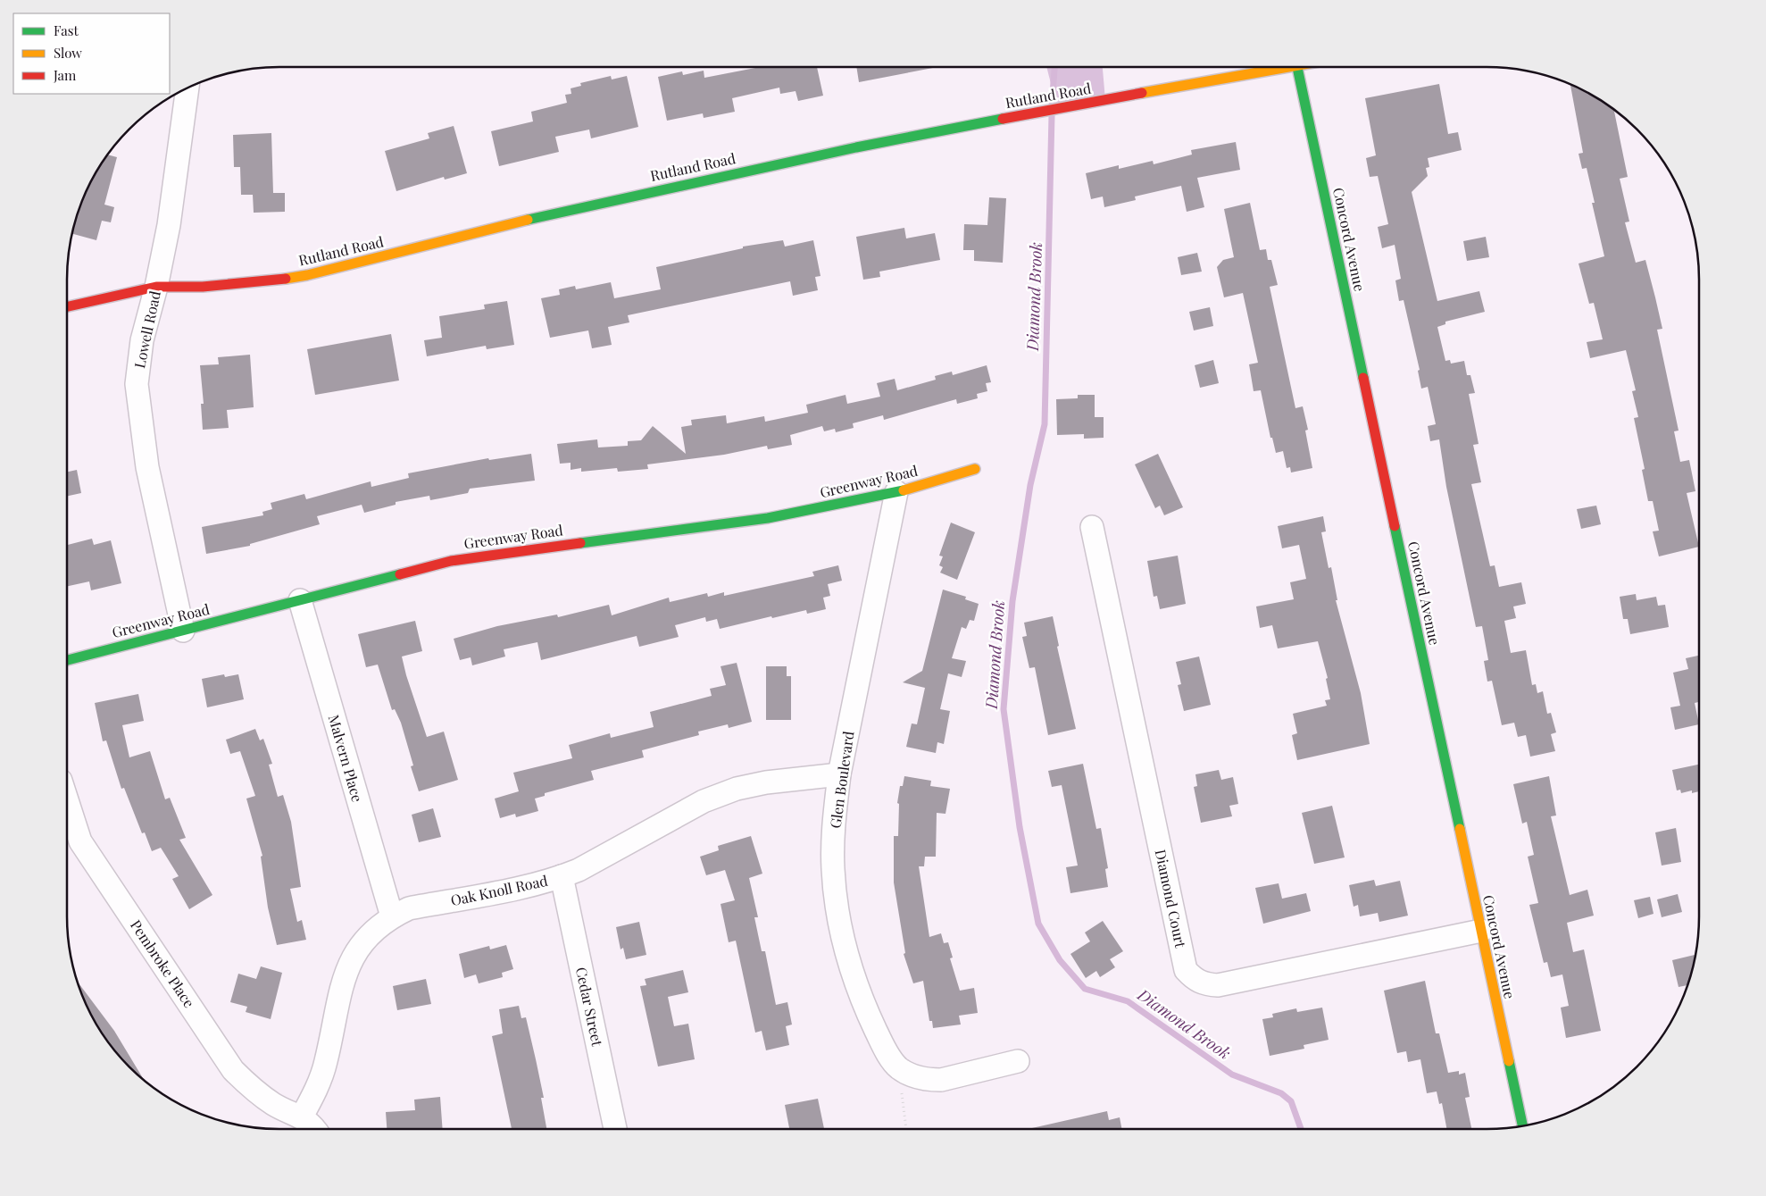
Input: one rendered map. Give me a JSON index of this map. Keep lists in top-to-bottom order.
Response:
{
  "streets": {
    "street": [
      "Rutland Road",
      "Concord Avenue",
      "Lowell Road",
      "Greenway Road",
      "Malvern Place",
      "Glen Boulevard",
      "Oak Knoll Road",
      "Diamond Court",
      "Pembroke Place",
      "Cedar Street"
    ]
  },
  "crossings": [
    ["Rutland Road", "Lowell Road"],
    ["Concord Avenue", "Diamond Court"],
    ["Lowell Road", "Greenway Road"],
    ["Greenway Road", "Malvern Place"],
    ["Greenway Road", "Glen Boulevard"],
    ["Malvern Place", "Oak Knoll Road"],
    ["Glen Boulevard", "Oak Knoll Road"],
    ["Oak Knoll Road", "Pembroke Place"],
    ["Oak Knoll Road", "Cedar Street"]
  ],
  "water": ["Diamond Brook"],
  "legend": ["Fast", "Slow", "Jam"]
}
